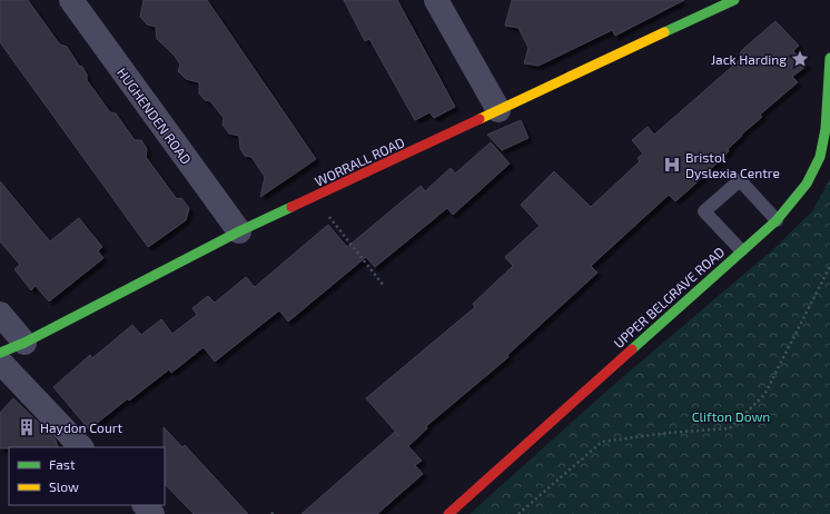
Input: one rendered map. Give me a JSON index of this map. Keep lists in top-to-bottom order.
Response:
{
  "streets": {
    "street": ["HUGHENDEN ROAD", "WORRALL ROAD", "UPPER BELGRAVE ROAD"]
  },
  "crossings": [
    ["HUGHENDEN ROAD", "WORRALL ROAD"]
  ],
  "parks": ["Clifton Down"],
  "places": {
    "place": ["Jack Harding"],
    "hospital": ["Bristol Dyslexia Centre"],
    "building": ["Haydon Court"]
  },
  "legend": ["Fast", "Slow"]
}
